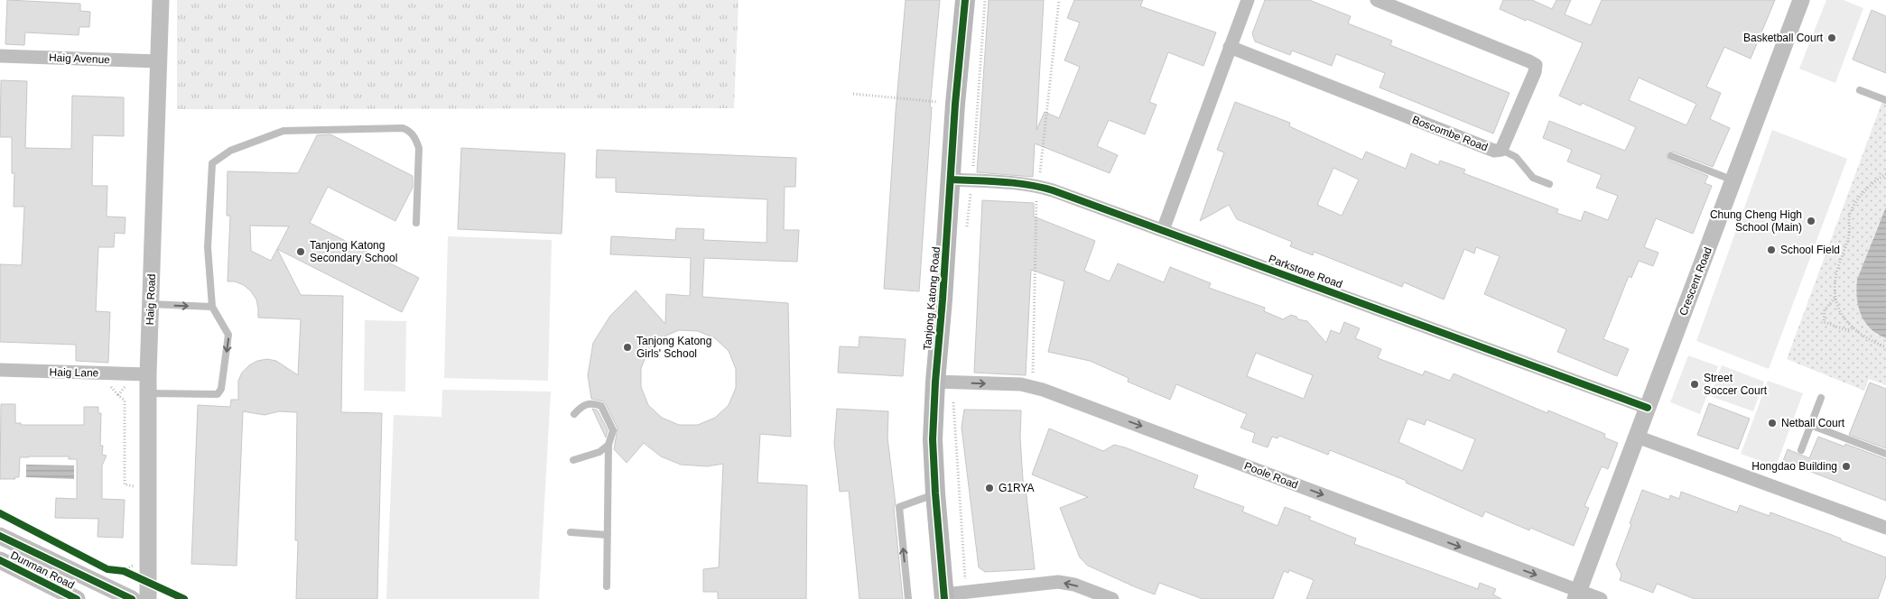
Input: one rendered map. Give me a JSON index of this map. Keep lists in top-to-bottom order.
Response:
{
  "streets": {
    "main road": ["Tanjong Katong Road"],
    "street": [
      "Haig Avenue",
      "Boscombe Road",
      "Parkstone Road",
      "Crescent Road",
      "Haig Road",
      "Haig Lane",
      "Poole Road",
      "Dunman Road"
    ]
  },
  "crossings": [
    ["Haig Avenue", "Haig Road"],
    ["Parkstone Road", "Crescent Road"],
    ["Parkstone Road", "Tanjong Katong Road"],
    ["Crescent Road", "Poole Road"],
    ["Tanjong Katong Road", "Poole Road"],
    ["Haig Road", "Haig Lane"]
  ],
  "one_way": ["Poole Road"],
  "places": [
    "Basketball Court",
    "Chung Cheng High School (Main)",
    "School Field",
    "Tanjong Katong Secondary School",
    "Tanjong Katong Girls' School",
    "Street Soccer Court",
    "Netball Court",
    "Hongdao Building",
    "G1RYA"
  ]
}
